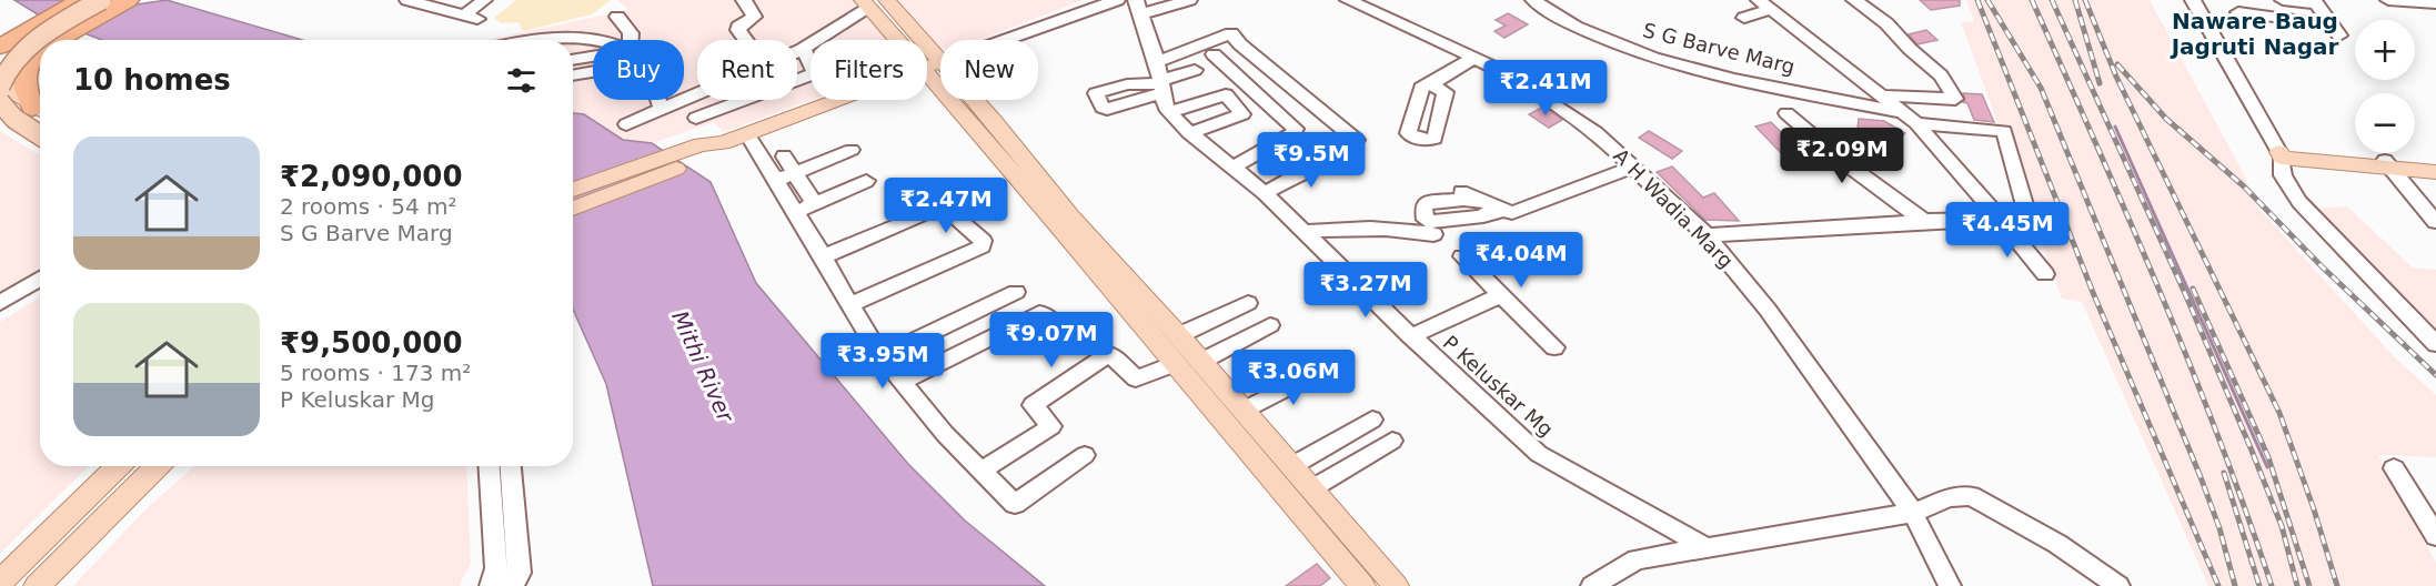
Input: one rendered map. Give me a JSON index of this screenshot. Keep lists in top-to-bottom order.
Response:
{
  "streets": {
    "street": ["S G Barve Marg", "A H Wadia Marg", "P Keluskar Mg"]
  },
  "districts": ["Naware Baug Jagruti Nagar"],
  "water": ["Mithi River"],
  "page": {
    "map_buttons": ["+", "−"],
    "chip": [
      "Buy",
      "Rent",
      "Filters",
      "New"
    ],
    "heading": "10 homes",
    "price": [
      "₹2.41M",
      "₹2.09M",
      "₹9.5M",
      "₹2.47M",
      "₹4.45M",
      "₹4.04M",
      "₹3.27M",
      "₹9.07M",
      "₹3.95M",
      "₹3.06M"
    ],
    "list": [
      {
        "name": "₹2,090,000",
        "note": "2 rooms · 54 m² · S G Barve Marg"
      },
      {
        "name": "₹9,500,000",
        "note": "5 rooms · 173 m² · P Keluskar Mg"
      }
    ]
  }
}
